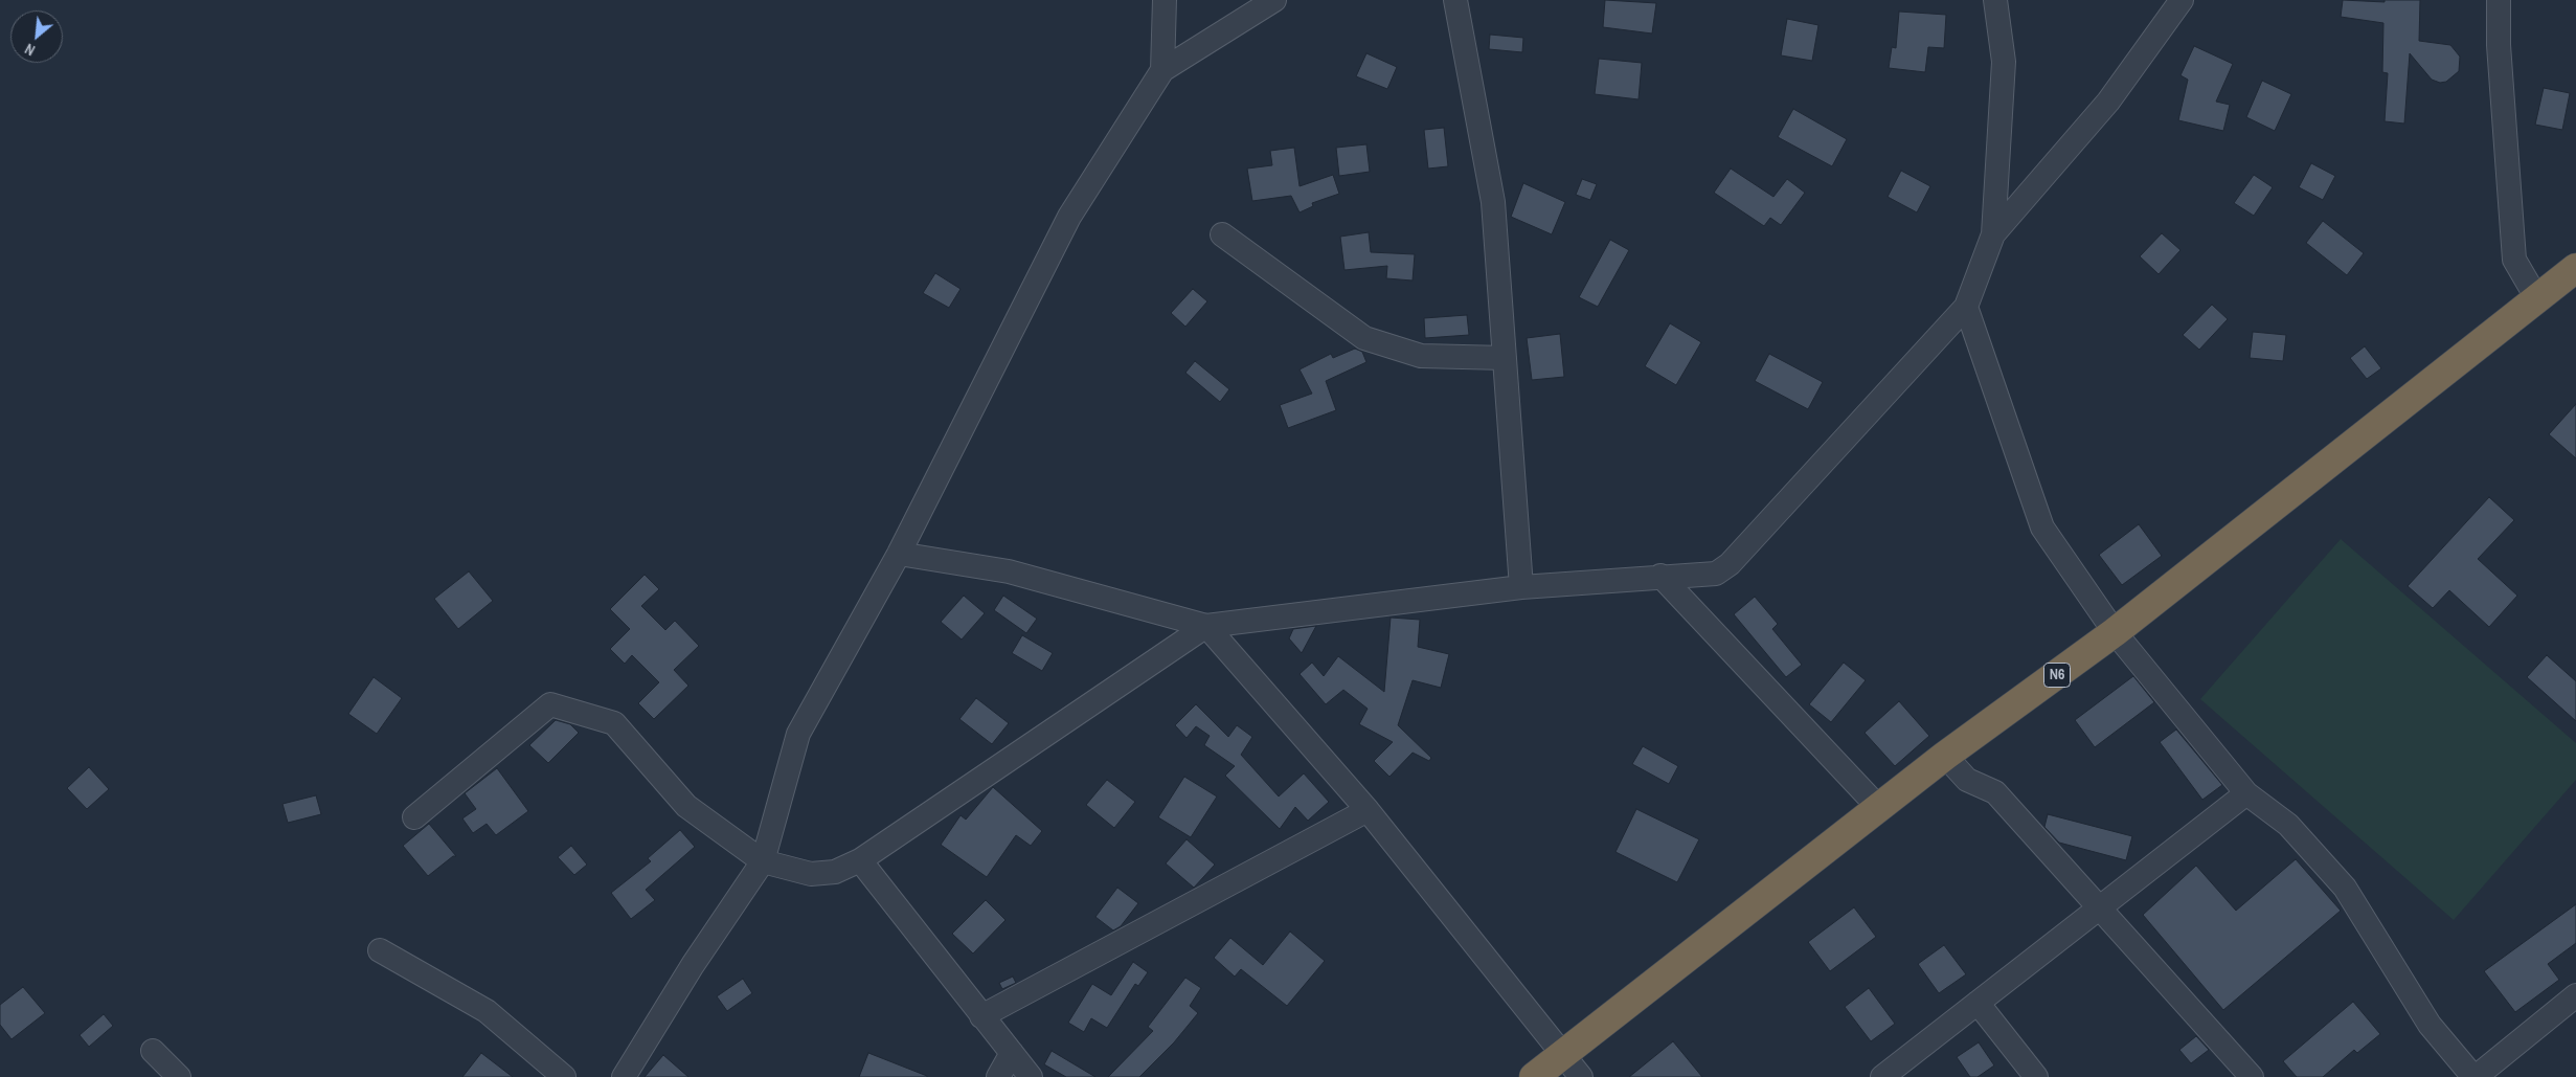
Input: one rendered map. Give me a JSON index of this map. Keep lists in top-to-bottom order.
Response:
{
  "streets": {
    "highway": ["N6"]
  },
  "north": "bottom left"
}
